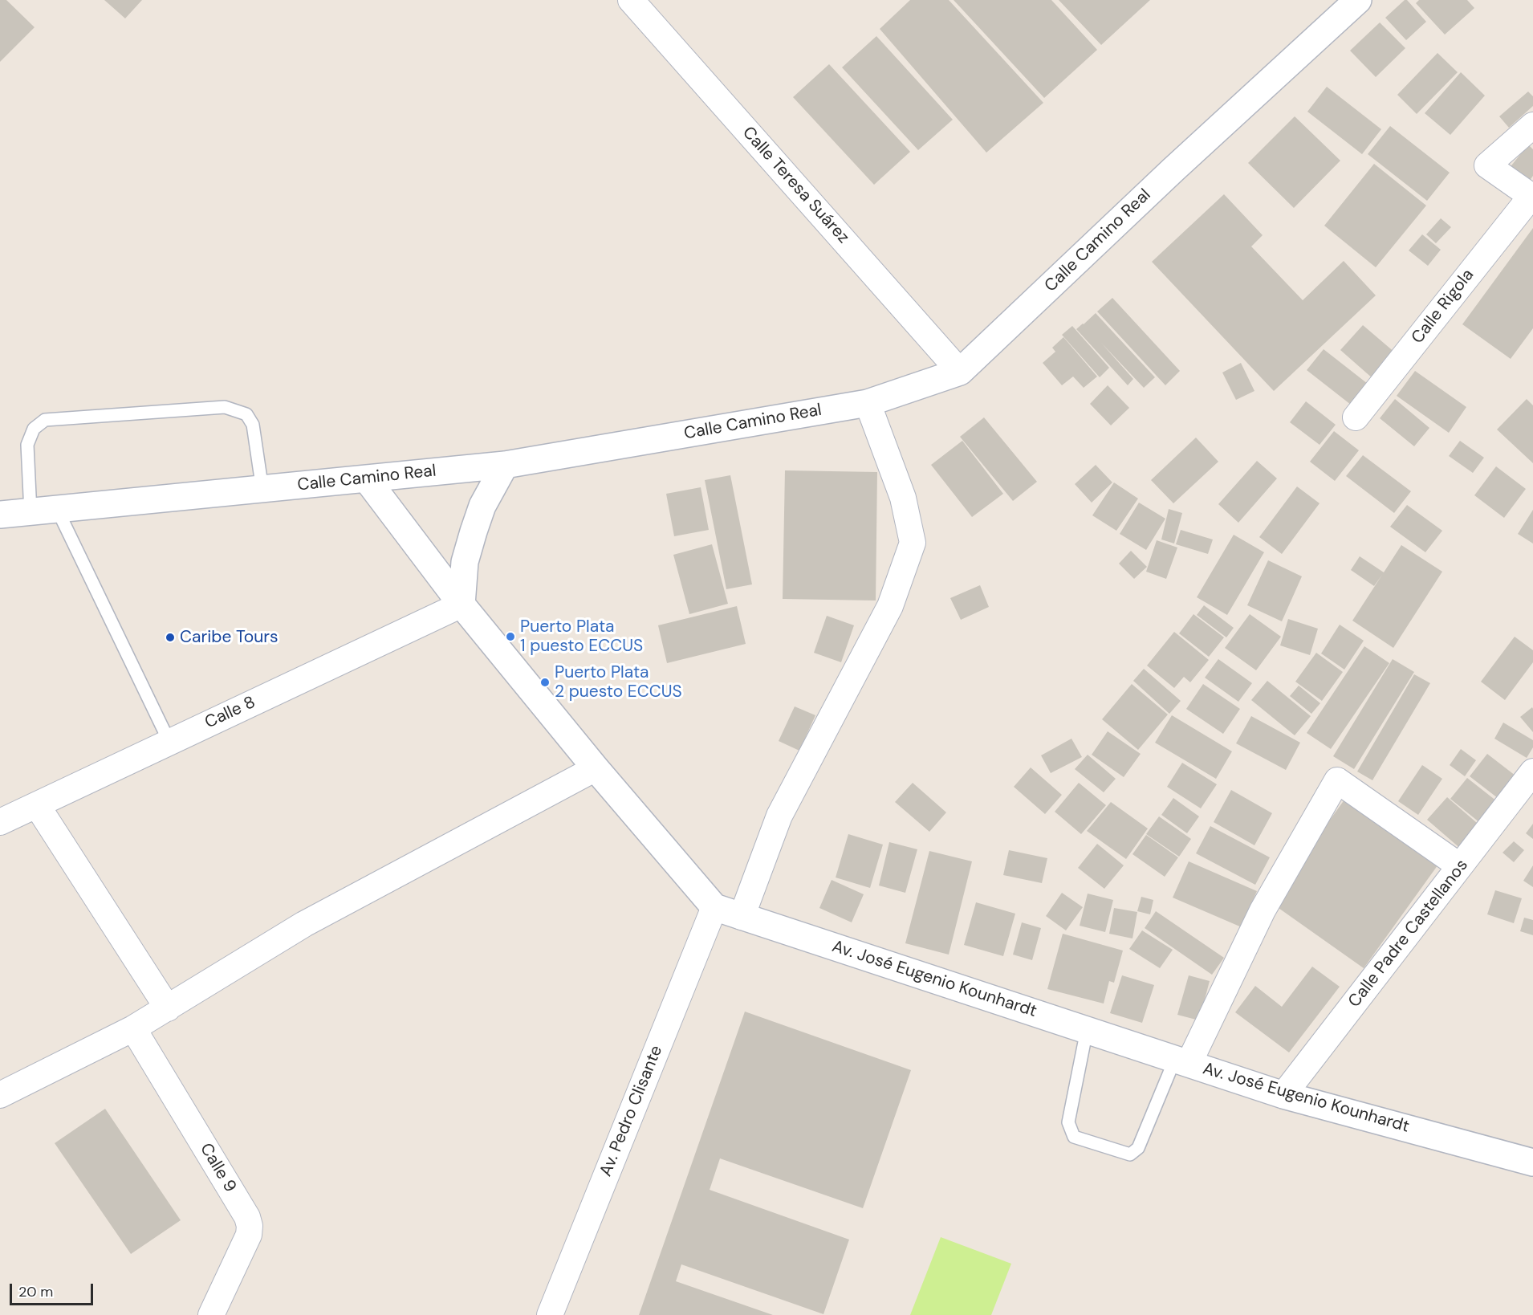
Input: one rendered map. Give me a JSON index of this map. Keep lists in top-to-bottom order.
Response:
{
  "streets": {
    "street": [
      "Calle Teresa Suárez",
      "Calle Camino Real",
      "Calle Rigola",
      "Calle 8",
      "Calle Padre Castellanos",
      "Av. José Eugenio Kounhardt",
      "Av. Pedro Clisante",
      "Calle 9"
    ]
  },
  "crossings": [
    ["Calle Teresa Suárez", "Calle Camino Real"],
    ["Calle Padre Castellanos", "Av. José Eugenio Kounhardt"],
    ["Av. José Eugenio Kounhardt", "Av. Pedro Clisante"]
  ],
  "places": ["Puerto Plata 1 puesto ECCUS", "Caribe Tours", "Puerto Plata 2 puesto ECCUS"],
  "scale_bar": "20 m"
}
